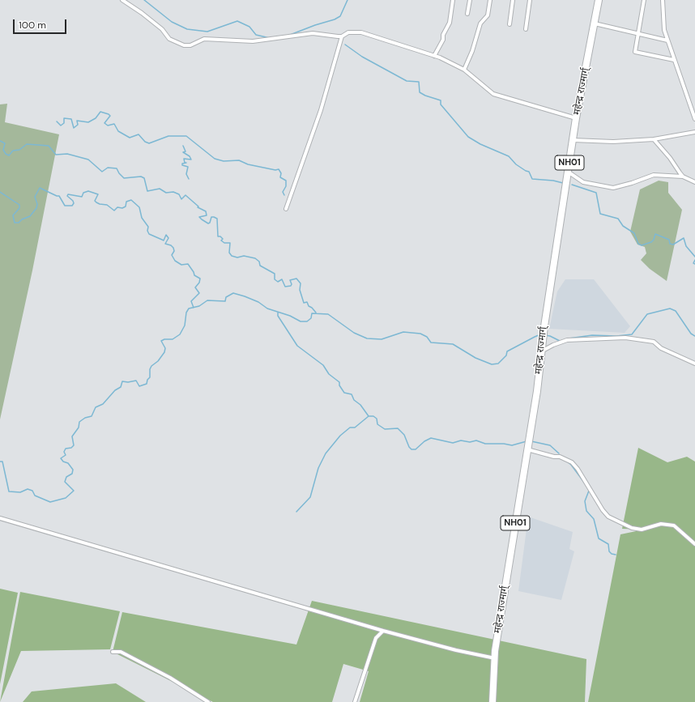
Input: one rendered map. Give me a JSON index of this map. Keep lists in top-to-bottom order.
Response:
{
  "streets": {
    "highway": ["महेन्द्र राज्मार्ग्", "NH01"]
  },
  "scale_bar": "100 m"
}
